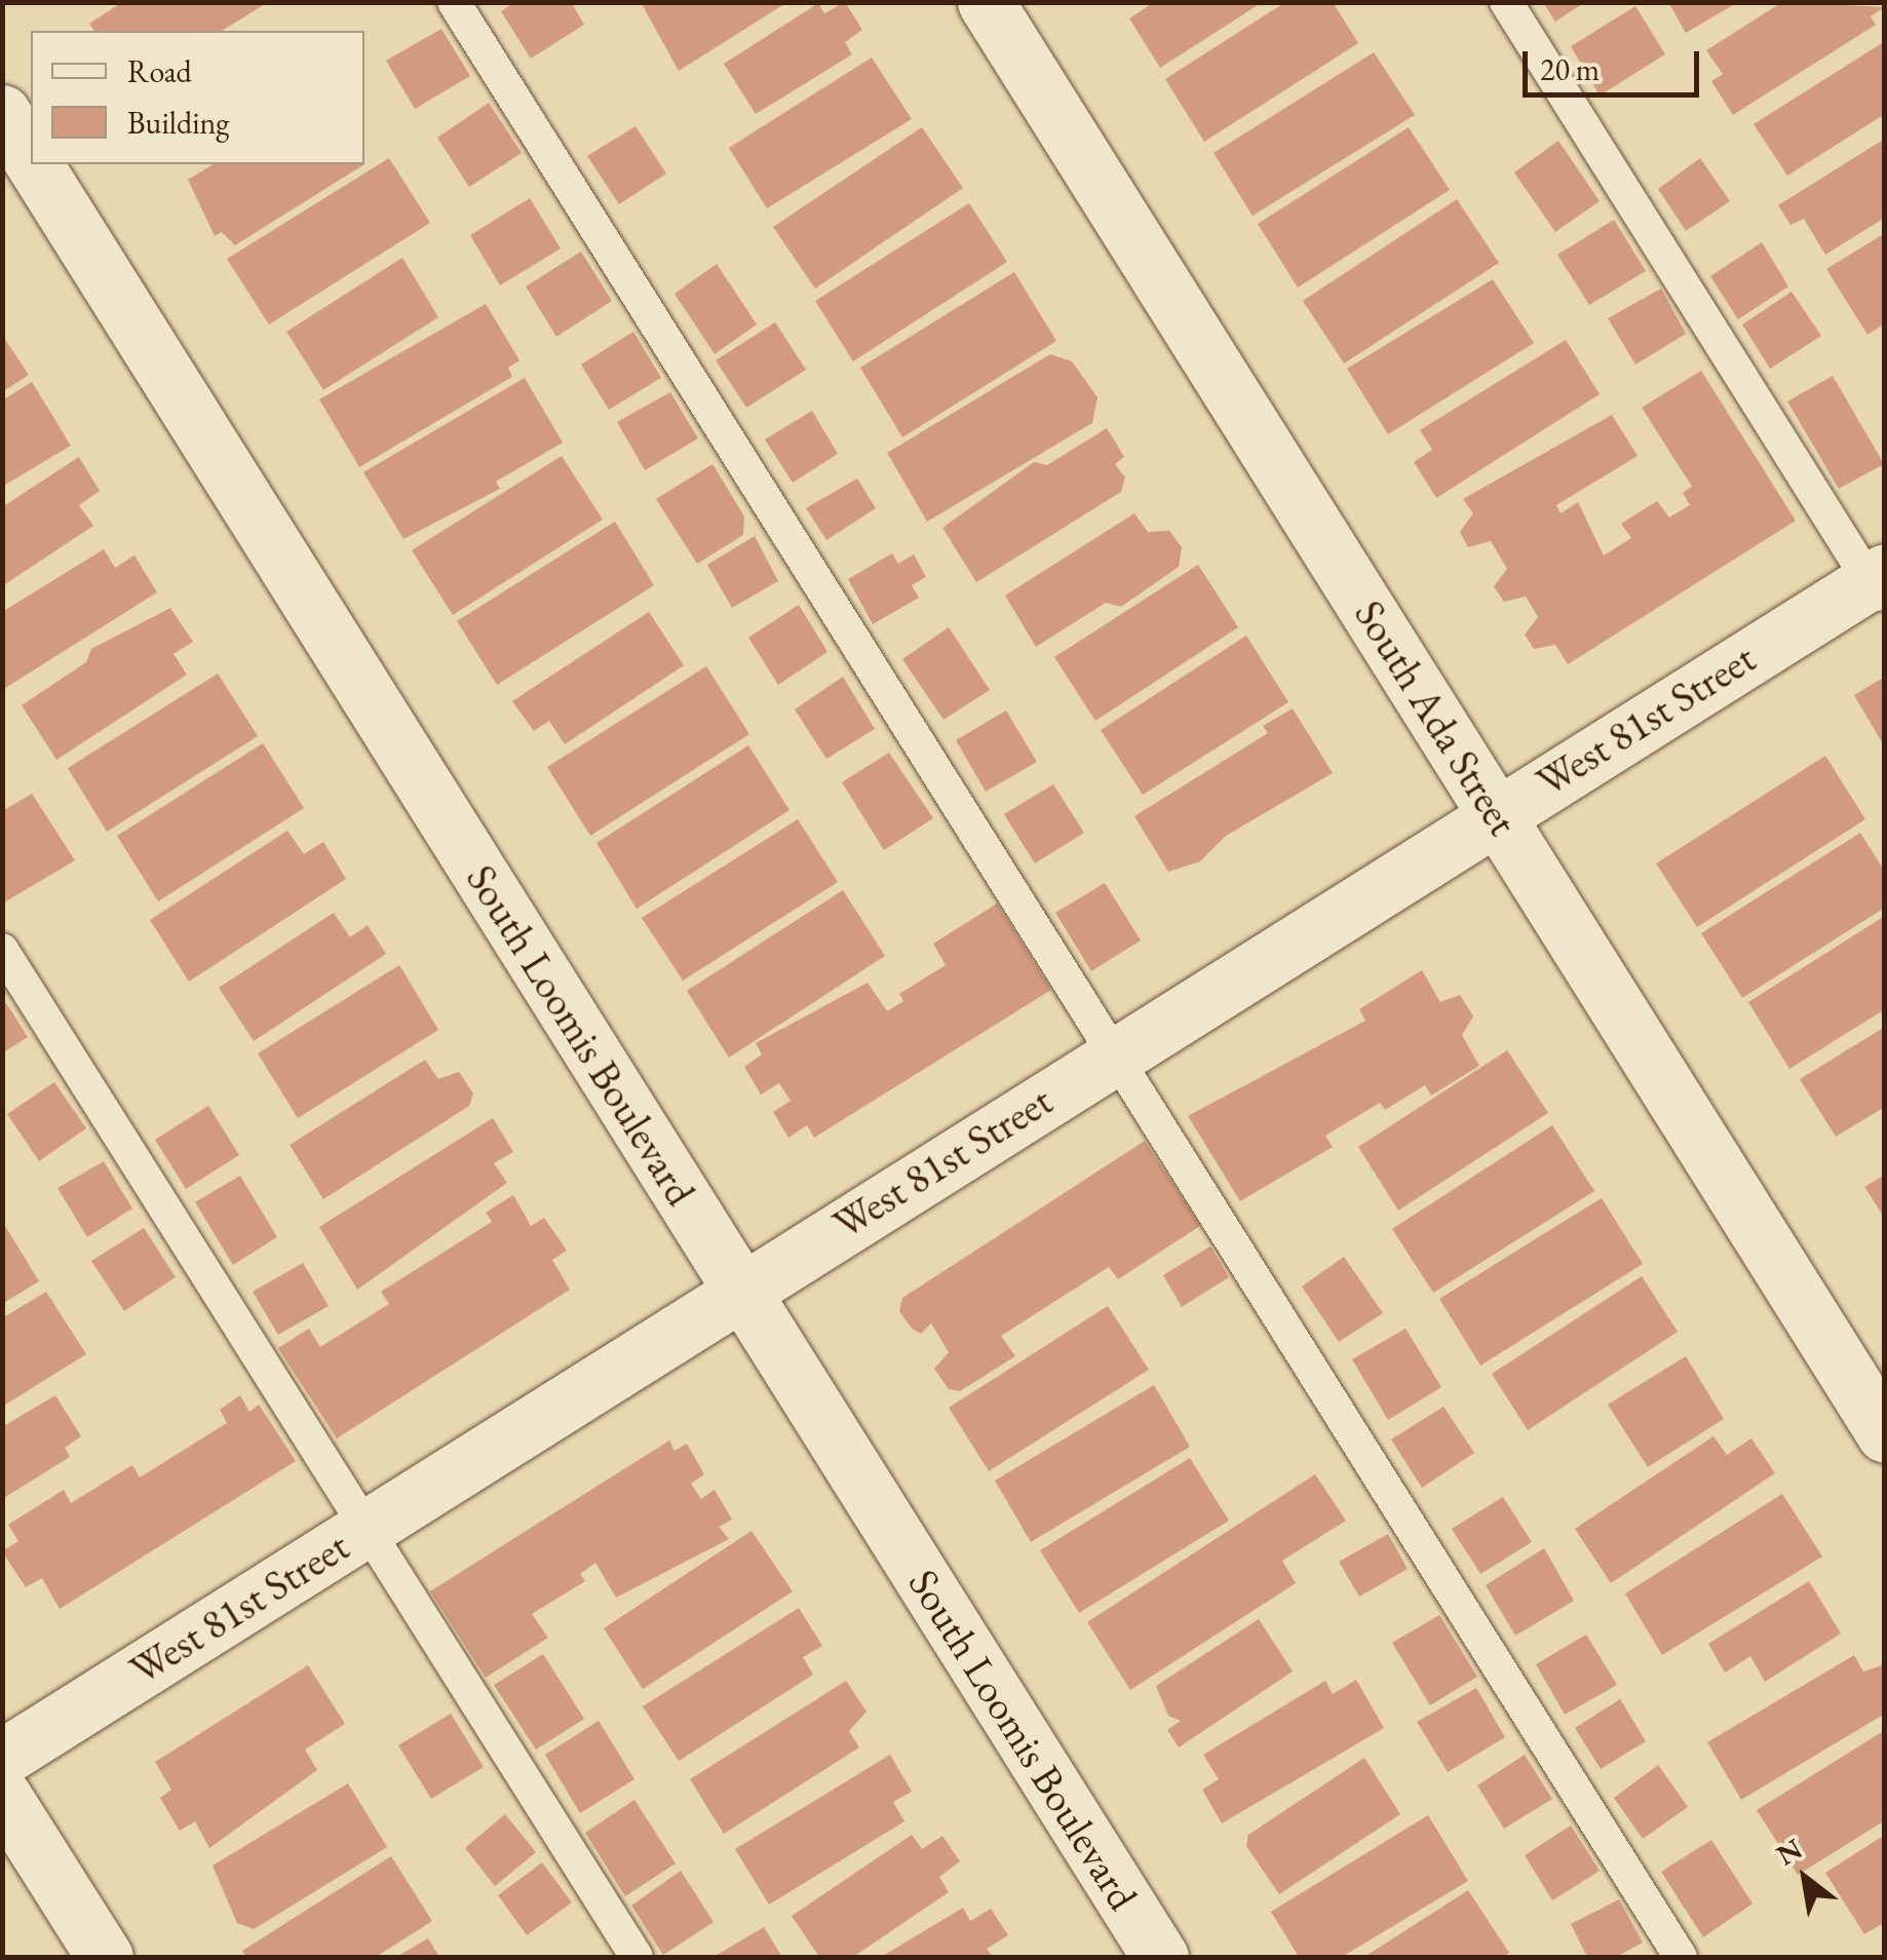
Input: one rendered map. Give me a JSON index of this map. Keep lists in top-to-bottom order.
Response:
{
  "streets": {
    "street": ["South Ada Street", "West 81st Street", "South Loomis Boulevard"]
  },
  "crossings": [
    ["South Ada Street", "West 81st Street"],
    ["West 81st Street", "South Loomis Boulevard"]
  ],
  "legend": ["Road", "Building"],
  "scale_bar": "20 m",
  "north": "top left"
}
